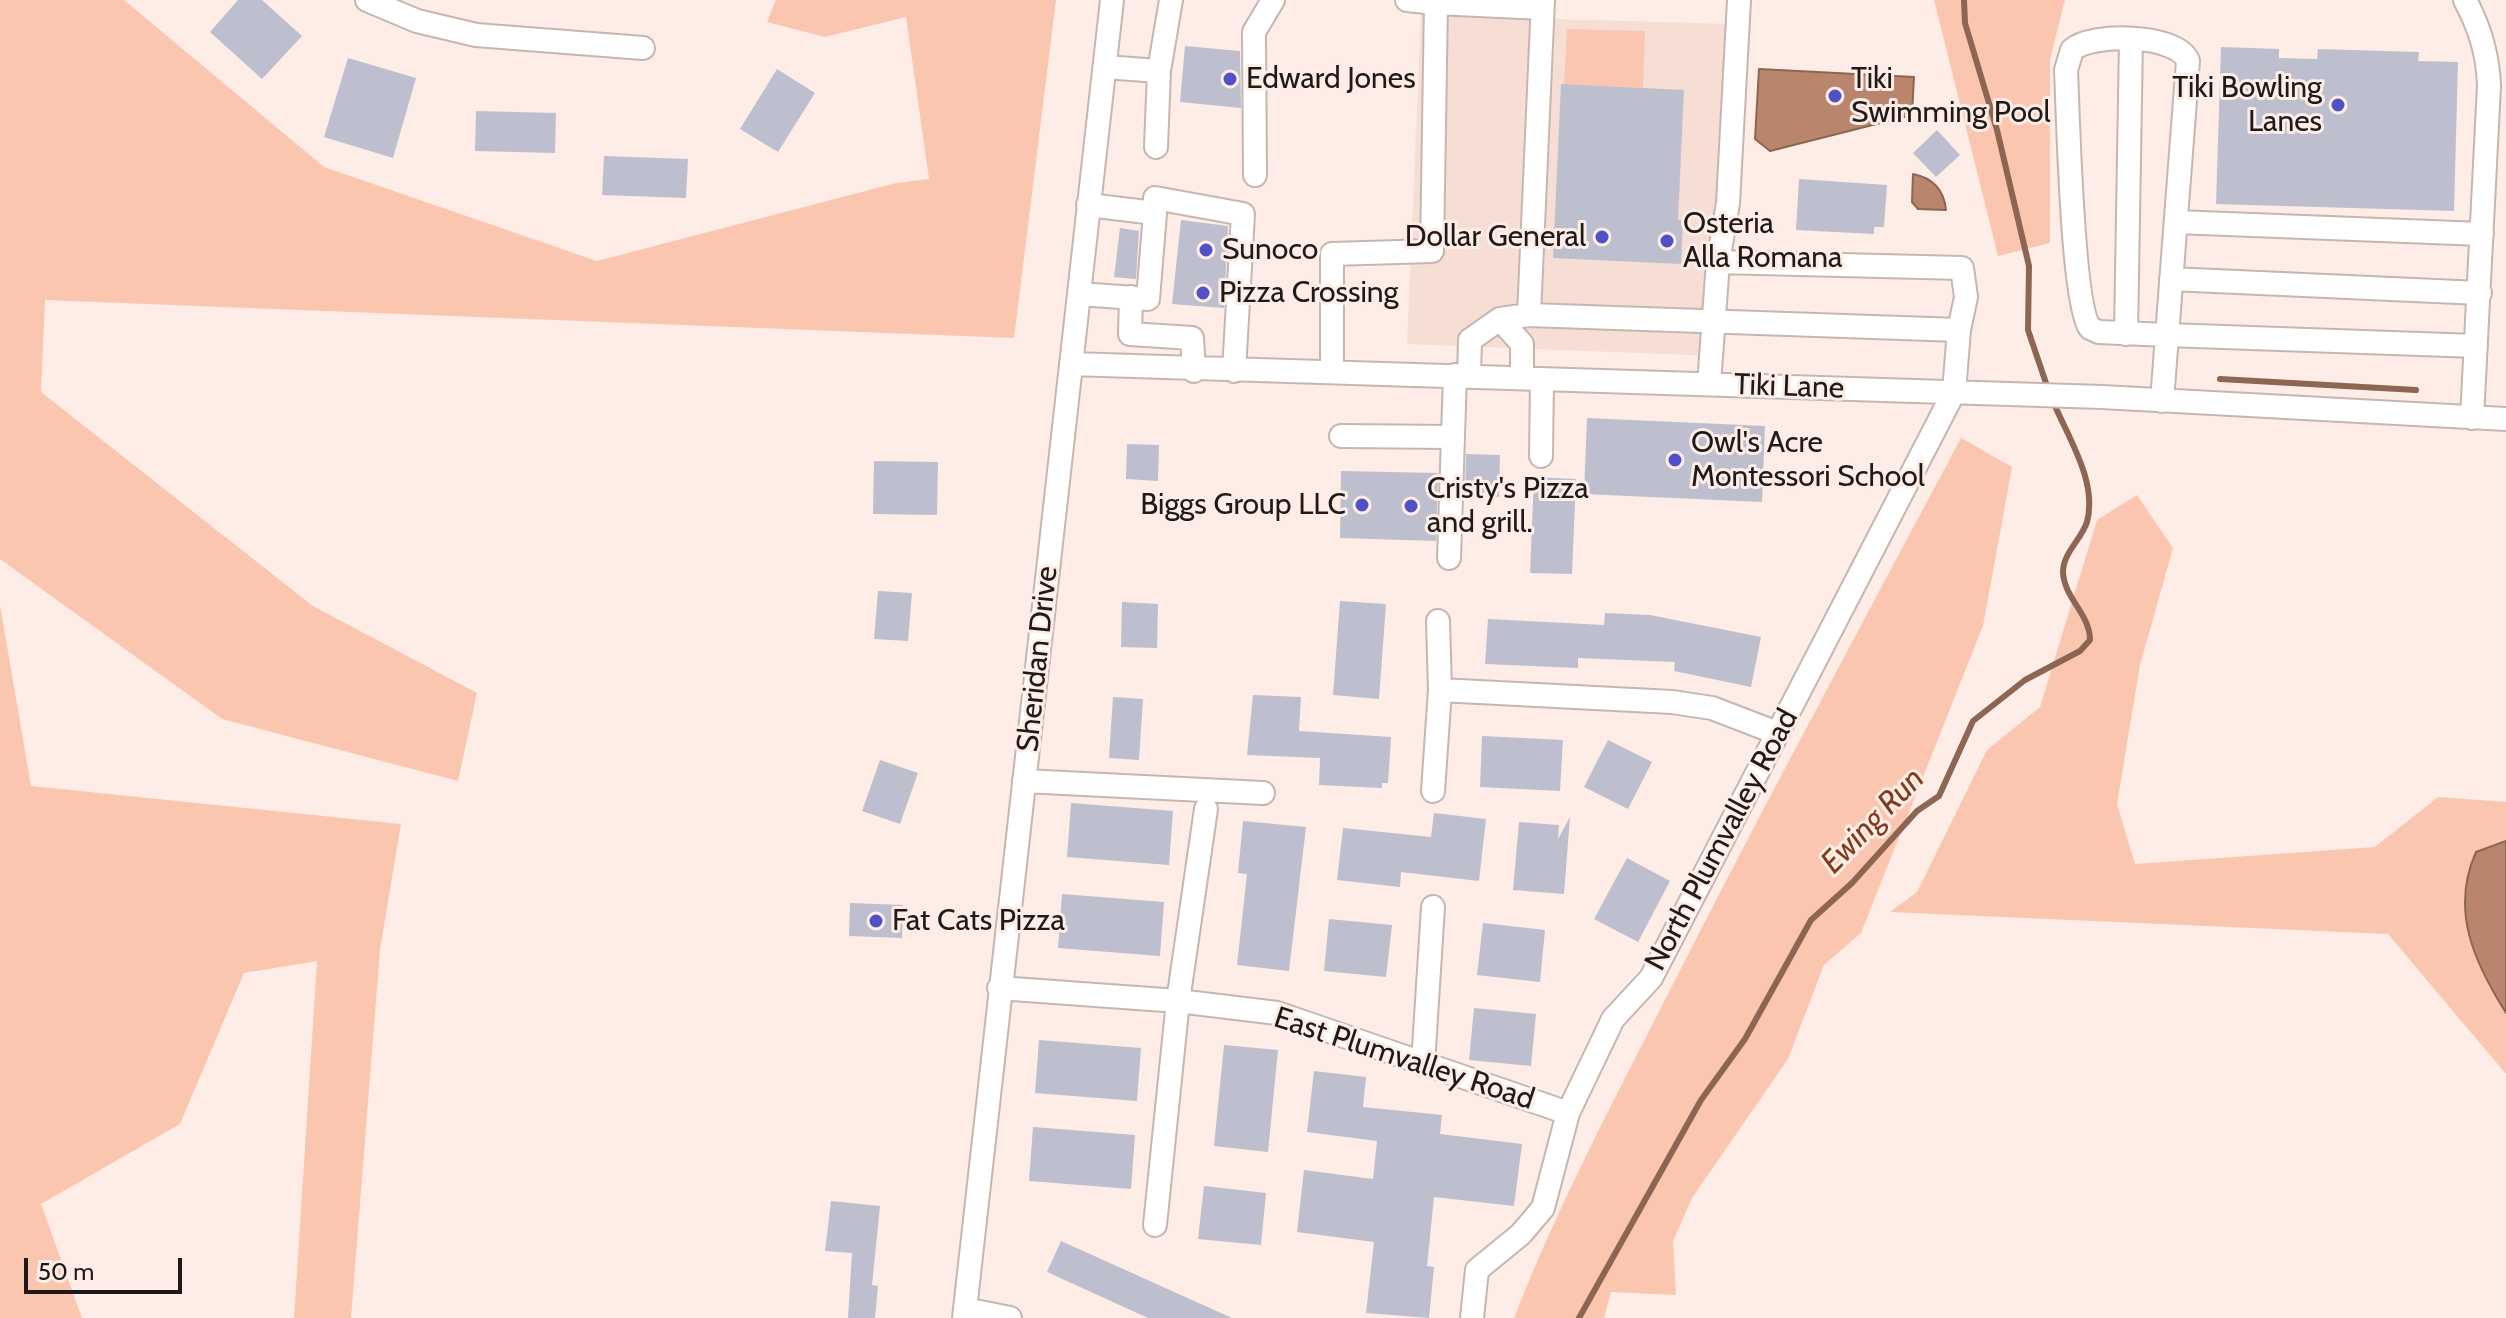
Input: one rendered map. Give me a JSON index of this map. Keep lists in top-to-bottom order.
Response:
{
  "streets": {
    "street": [
      "Tiki Lane",
      "Sheridan Drive",
      "North Plumvalley Road",
      "East Plumvalley Road"
    ]
  },
  "crossings": [
    ["Tiki Lane", "Sheridan Drive"],
    ["Tiki Lane", "North Plumvalley Road"],
    ["Sheridan Drive", "East Plumvalley Road"],
    ["North Plumvalley Road", "East Plumvalley Road"]
  ],
  "water": ["Ewing Run"],
  "places": [
    "Edward Jones",
    "Tiki Swimming Pool",
    "Tiki Bowling Lanes",
    "Dollar General",
    "Osteria Alla Romana",
    "Sunoco",
    "Pizza Crossing",
    "Owl's Acre Montessori School",
    "Biggs Group LLC",
    "Cristy's Pizza and grill.",
    "Fat Cats Pizza"
  ],
  "scale_bar": "50 m"
}
